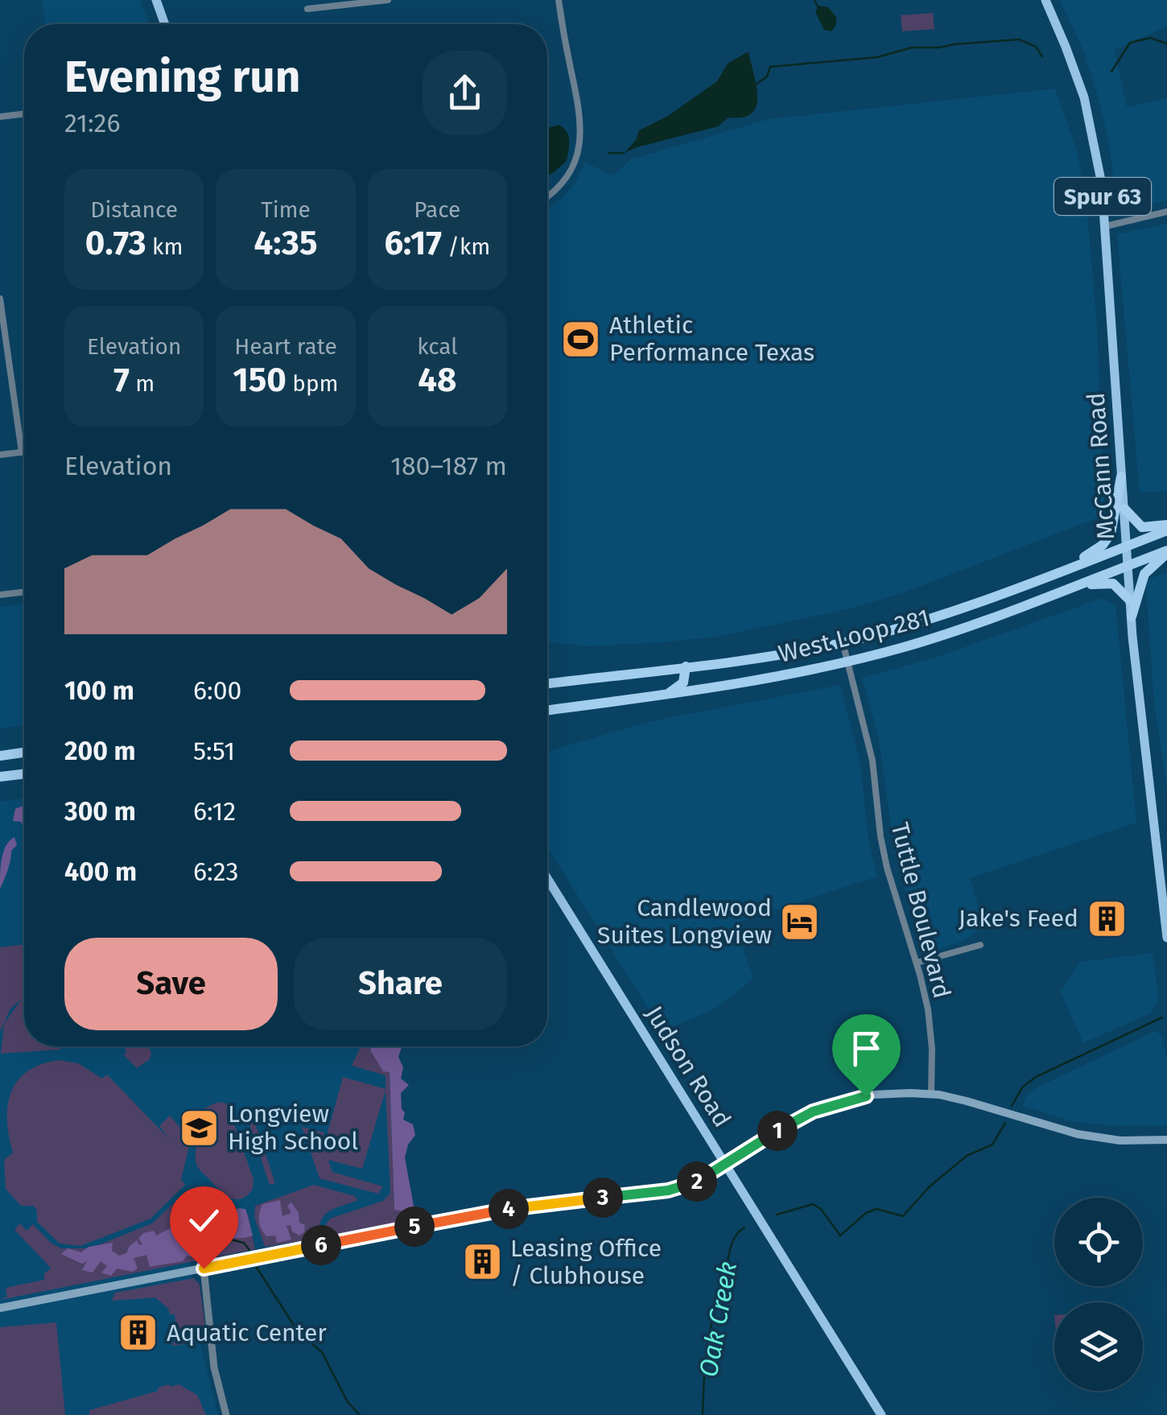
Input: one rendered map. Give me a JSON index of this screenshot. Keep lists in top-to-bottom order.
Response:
{
  "streets": {
    "highway": ["West Loop 281"],
    "main road": ["Spur 63", "McCann Road", "Judson Road"],
    "street": ["Tuttle Boulevard"]
  },
  "crossings": [
    ["McCann Road", "West Loop 281"],
    ["West Loop 281", "Tuttle Boulevard"]
  ],
  "water": ["Oak Creek"],
  "places": {
    "sports": ["Athletic Performance Texas"],
    "building": ["Jake's Feed", "Leasing Office / Clubhouse", "Aquatic Center"],
    "hotel": ["Candlewood Suites Longview"],
    "school or university": ["Longview High School"]
  },
  "page": {
    "heading": ["Evening run", "21:26"],
    "stats": [
      ["Distance", "0.73 km"],
      ["Time", "4:35"],
      ["Pace", "6:17 /km"],
      ["Elevation", "7 m"],
      ["Heart rate", "150 bpm"],
      ["kcal", "48"]
    ],
    "chart": ["Elevation", "180–187 m"],
    "list": [
      {
        "name": "100 m",
        "note": "6:00"
      },
      {
        "name": "200 m",
        "note": "5:51"
      },
      {
        "name": "300 m",
        "note": "6:12"
      },
      {
        "name": "400 m",
        "note": "6:23"
      }
    ],
    "buttons": ["Save", "Share"],
    "pins": [
      "1",
      "2",
      "3",
      "4",
      "5",
      "6"
    ]
  }
}
